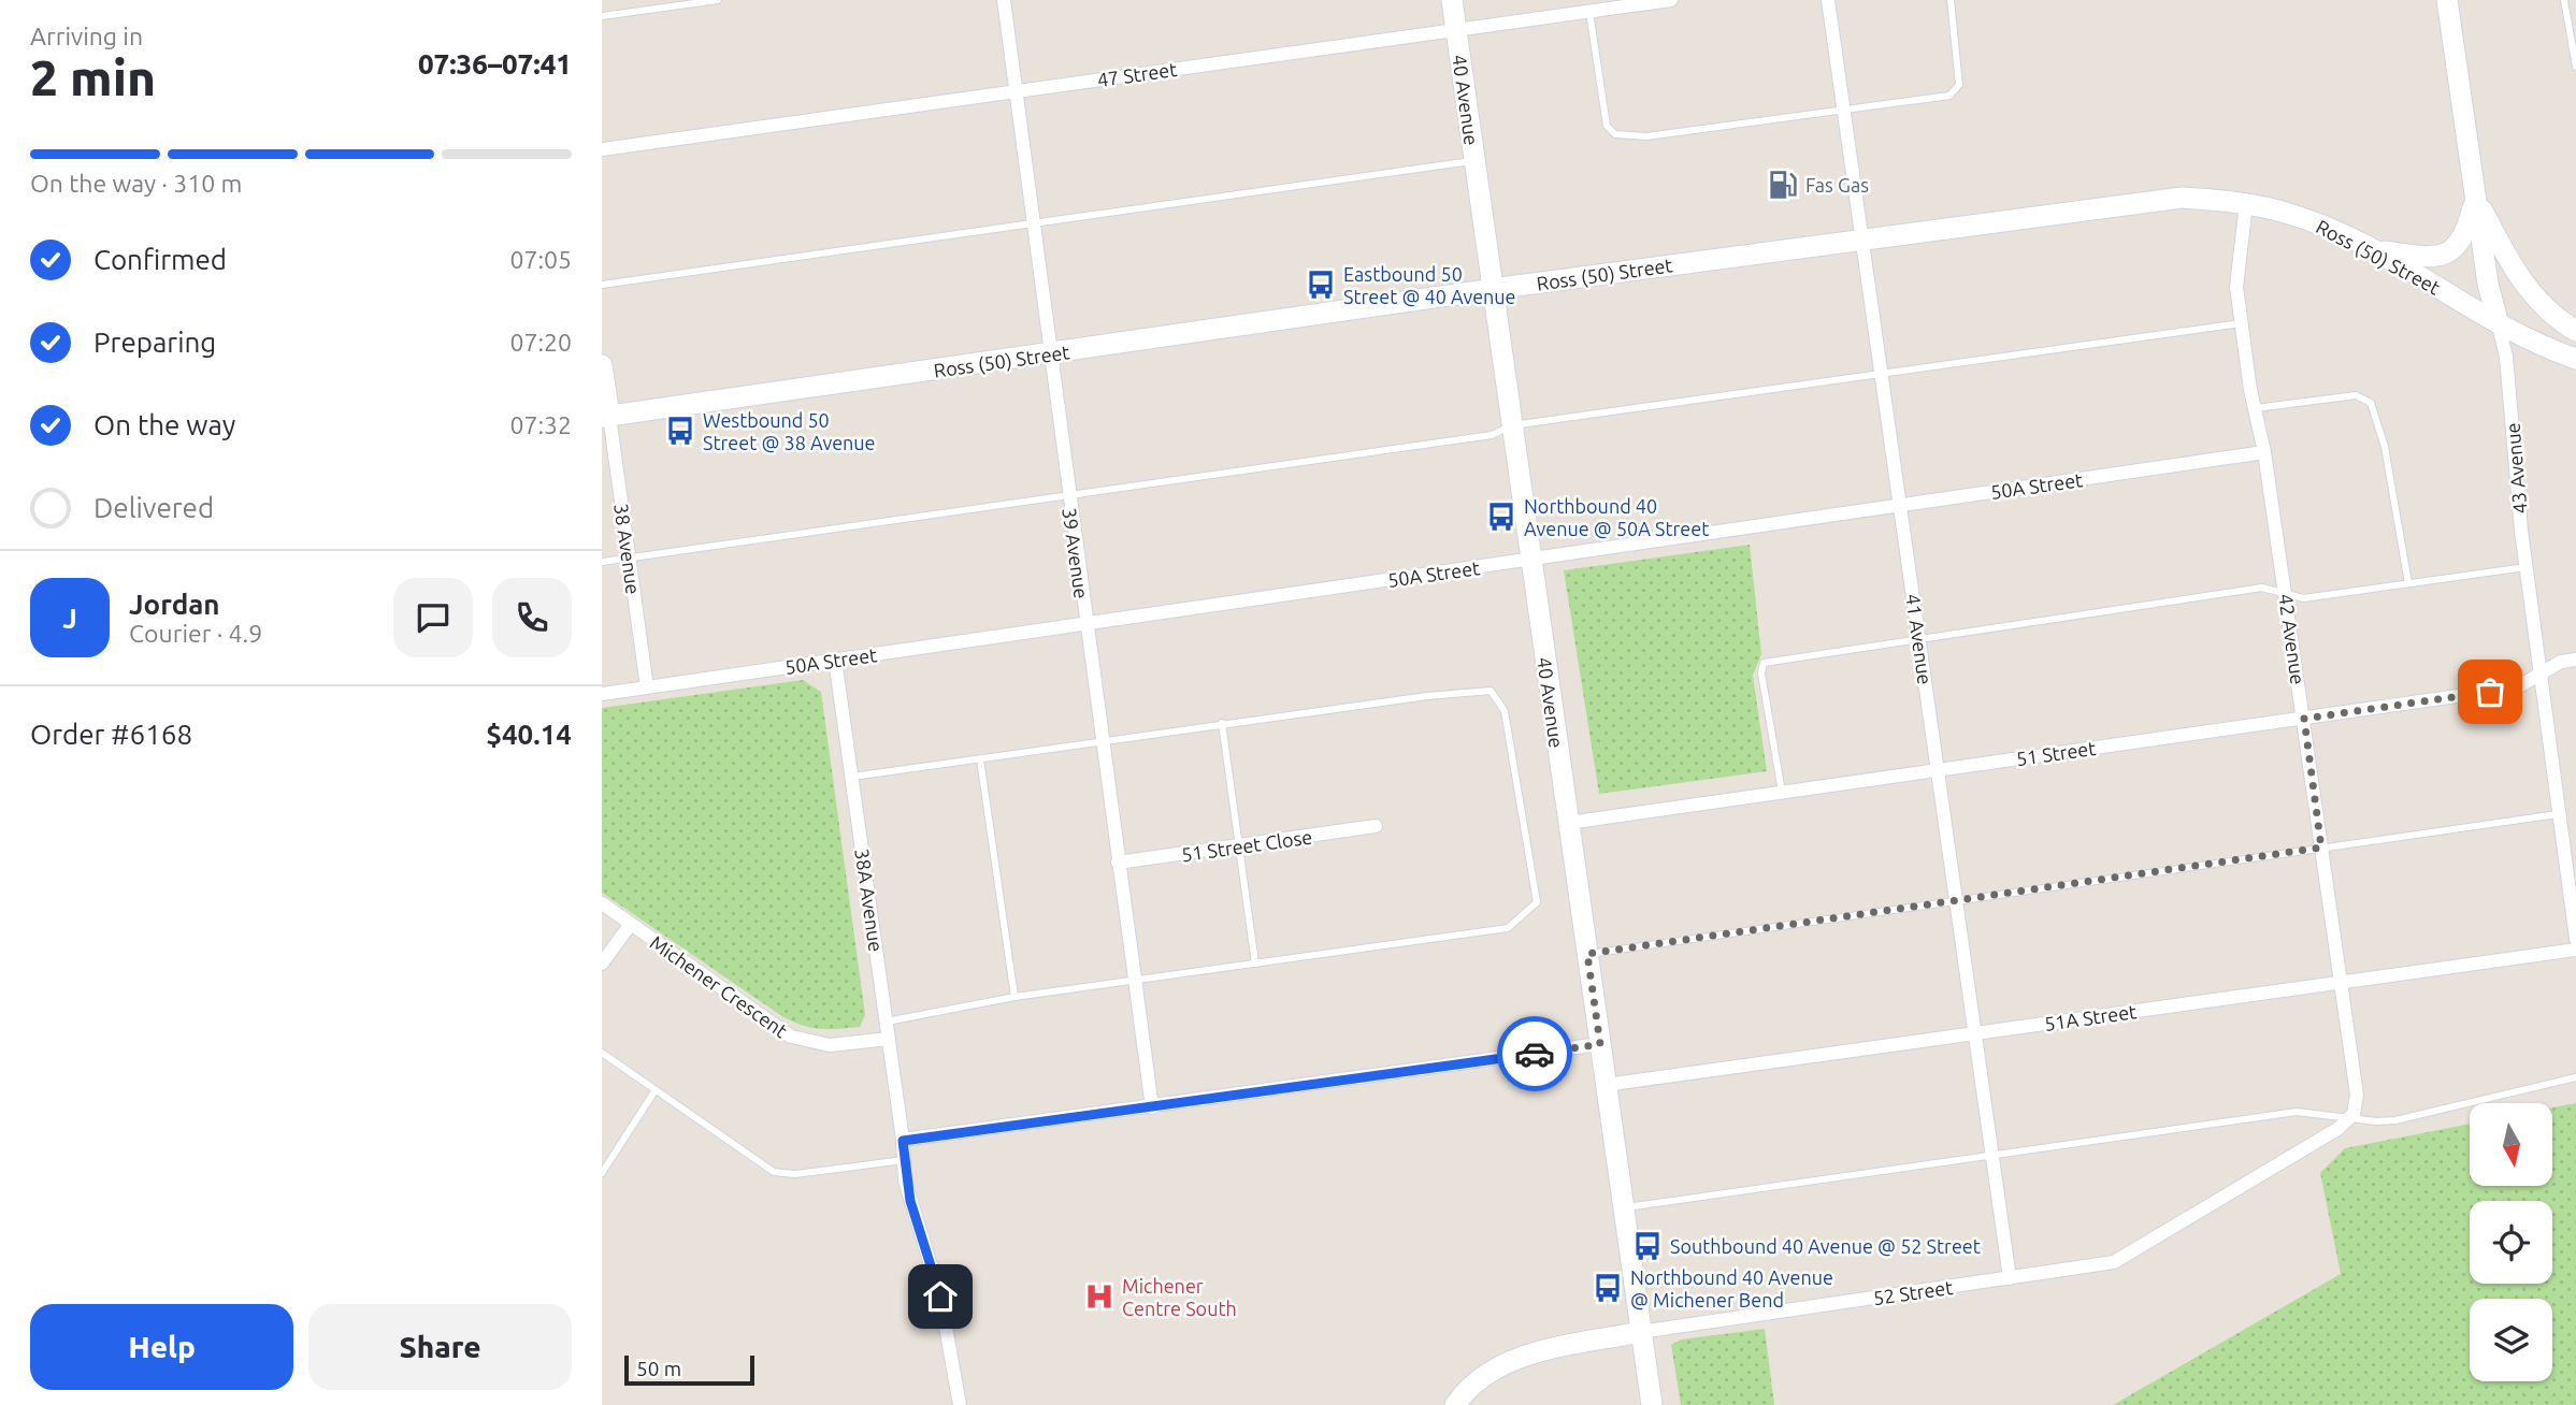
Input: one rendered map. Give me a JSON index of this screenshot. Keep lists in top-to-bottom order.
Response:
{
  "streets": {
    "main road": [
      "40 Avenue",
      "Ross (50) Street",
      "43 Avenue",
      "38 Avenue",
      "52 Street"
    ],
    "street": [
      "47 Street",
      "50A Street",
      "39 Avenue",
      "41 Avenue",
      "42 Avenue",
      "51 Street",
      "51 Street Close",
      "38A Avenue",
      "Michener Crescent",
      "51A Street"
    ]
  },
  "crossings": [
    ["47 Street", "40 Avenue"],
    ["47 Street", "39 Avenue"],
    ["40 Avenue", "Ross (50) Street"],
    ["40 Avenue", "50A Street"],
    ["40 Avenue", "51 Street"],
    ["40 Avenue", "51A Street"],
    ["40 Avenue", "52 Street"],
    ["Ross (50) Street", "43 Avenue"],
    ["Ross (50) Street", "38 Avenue"],
    ["Ross (50) Street", "39 Avenue"],
    ["Ross (50) Street", "41 Avenue"],
    ["Ross (50) Street", "42 Avenue"],
    ["43 Avenue", "51 Street"],
    ["50A Street", "38 Avenue"],
    ["50A Street", "39 Avenue"],
    ["50A Street", "41 Avenue"],
    ["50A Street", "42 Avenue"],
    ["50A Street", "38A Avenue"],
    ["39 Avenue", "51 Street Close"],
    ["41 Avenue", "51 Street"],
    ["41 Avenue", "51A Street"],
    ["41 Avenue", "52 Street"],
    ["42 Avenue", "51 Street"],
    ["42 Avenue", "51A Street"],
    ["42 Avenue", "52 Street"],
    ["38A Avenue", "Michener Crescent"]
  ],
  "places": {
    "fuel station": ["Fas Gas"],
    "bus stop": [
      "Eastbound 50 Street @ 40 Avenue",
      "Westbound 50 Street @ 38 Avenue",
      "Northbound 40 Avenue @ 50A Street",
      "Southbound 40 Avenue @ 52 Street",
      "Northbound 40 Avenue @ Michener Bend"
    ],
    "hospital": ["Michener Centre South"]
  },
  "scale_bar": "50 m",
  "north": "bottom",
  "page": {
    "heading": ["2 min", "Arriving in", "07:36–07:41"],
    "panel": [
      "Jordan",
      "Courier · 4.9",
      "Order #6168",
      "$40.14"
    ],
    "bar": "On the way · 310 m",
    "list": [
      ["Confirmed", "07:05"],
      ["Preparing", "07:20"],
      ["On the way", "07:32"],
      "Delivered"
    ],
    "round": "J",
    "buttons": ["Help", "Share"],
    "scale": "50 m"
  }
}
